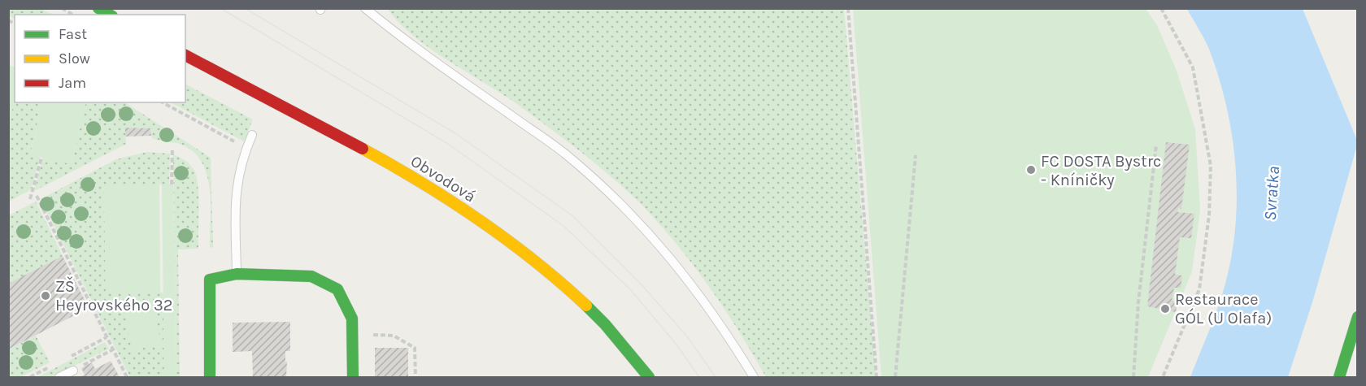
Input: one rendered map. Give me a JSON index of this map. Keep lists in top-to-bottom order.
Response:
{
  "streets": {
    "main road": ["Obvodová"]
  },
  "water": ["Svratka"],
  "places": ["FC DOSTA Bystrc - Kníničky", "ZŠ Heyrovského 32", "Restaurace GÓL (U Olafa)"],
  "legend": ["Fast", "Slow", "Jam"]
}
